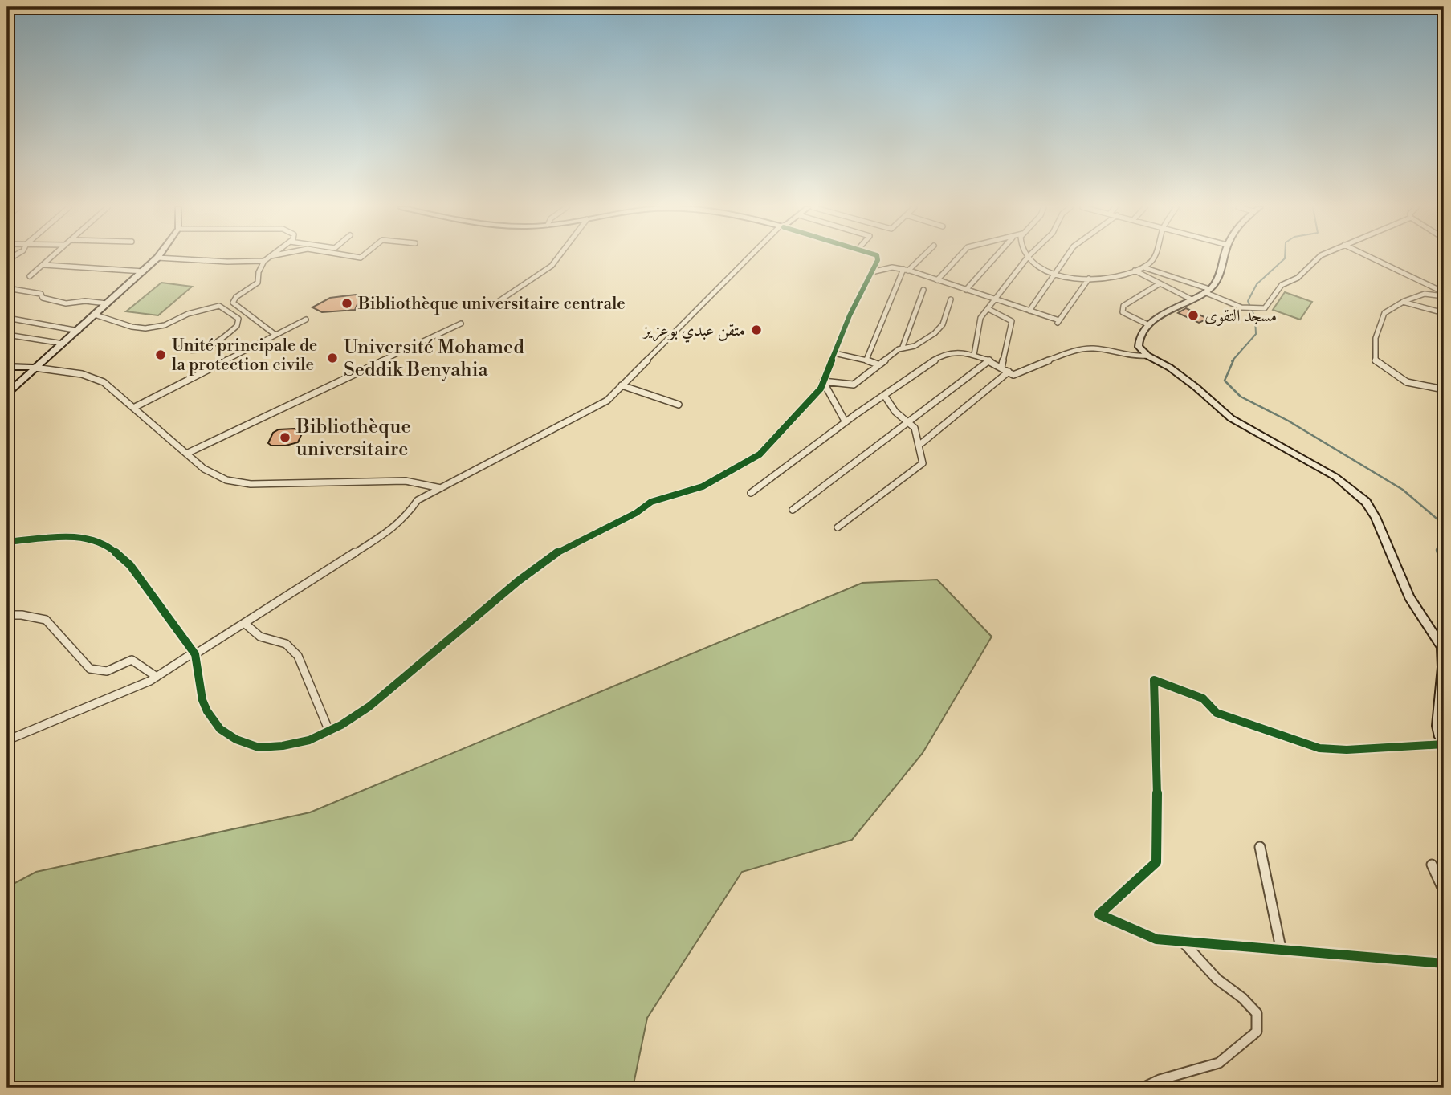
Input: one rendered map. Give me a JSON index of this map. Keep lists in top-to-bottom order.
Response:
{
  "places": [
    "Bibliothèque universitaire centrale",
    "مسجد التقوى",
    "متقن عبدي بوعزيز",
    "Unité principale de la protection civile",
    "Université Mohamed Seddik Benyahia",
    "Bibliothèque universitaire"
  ]
}
